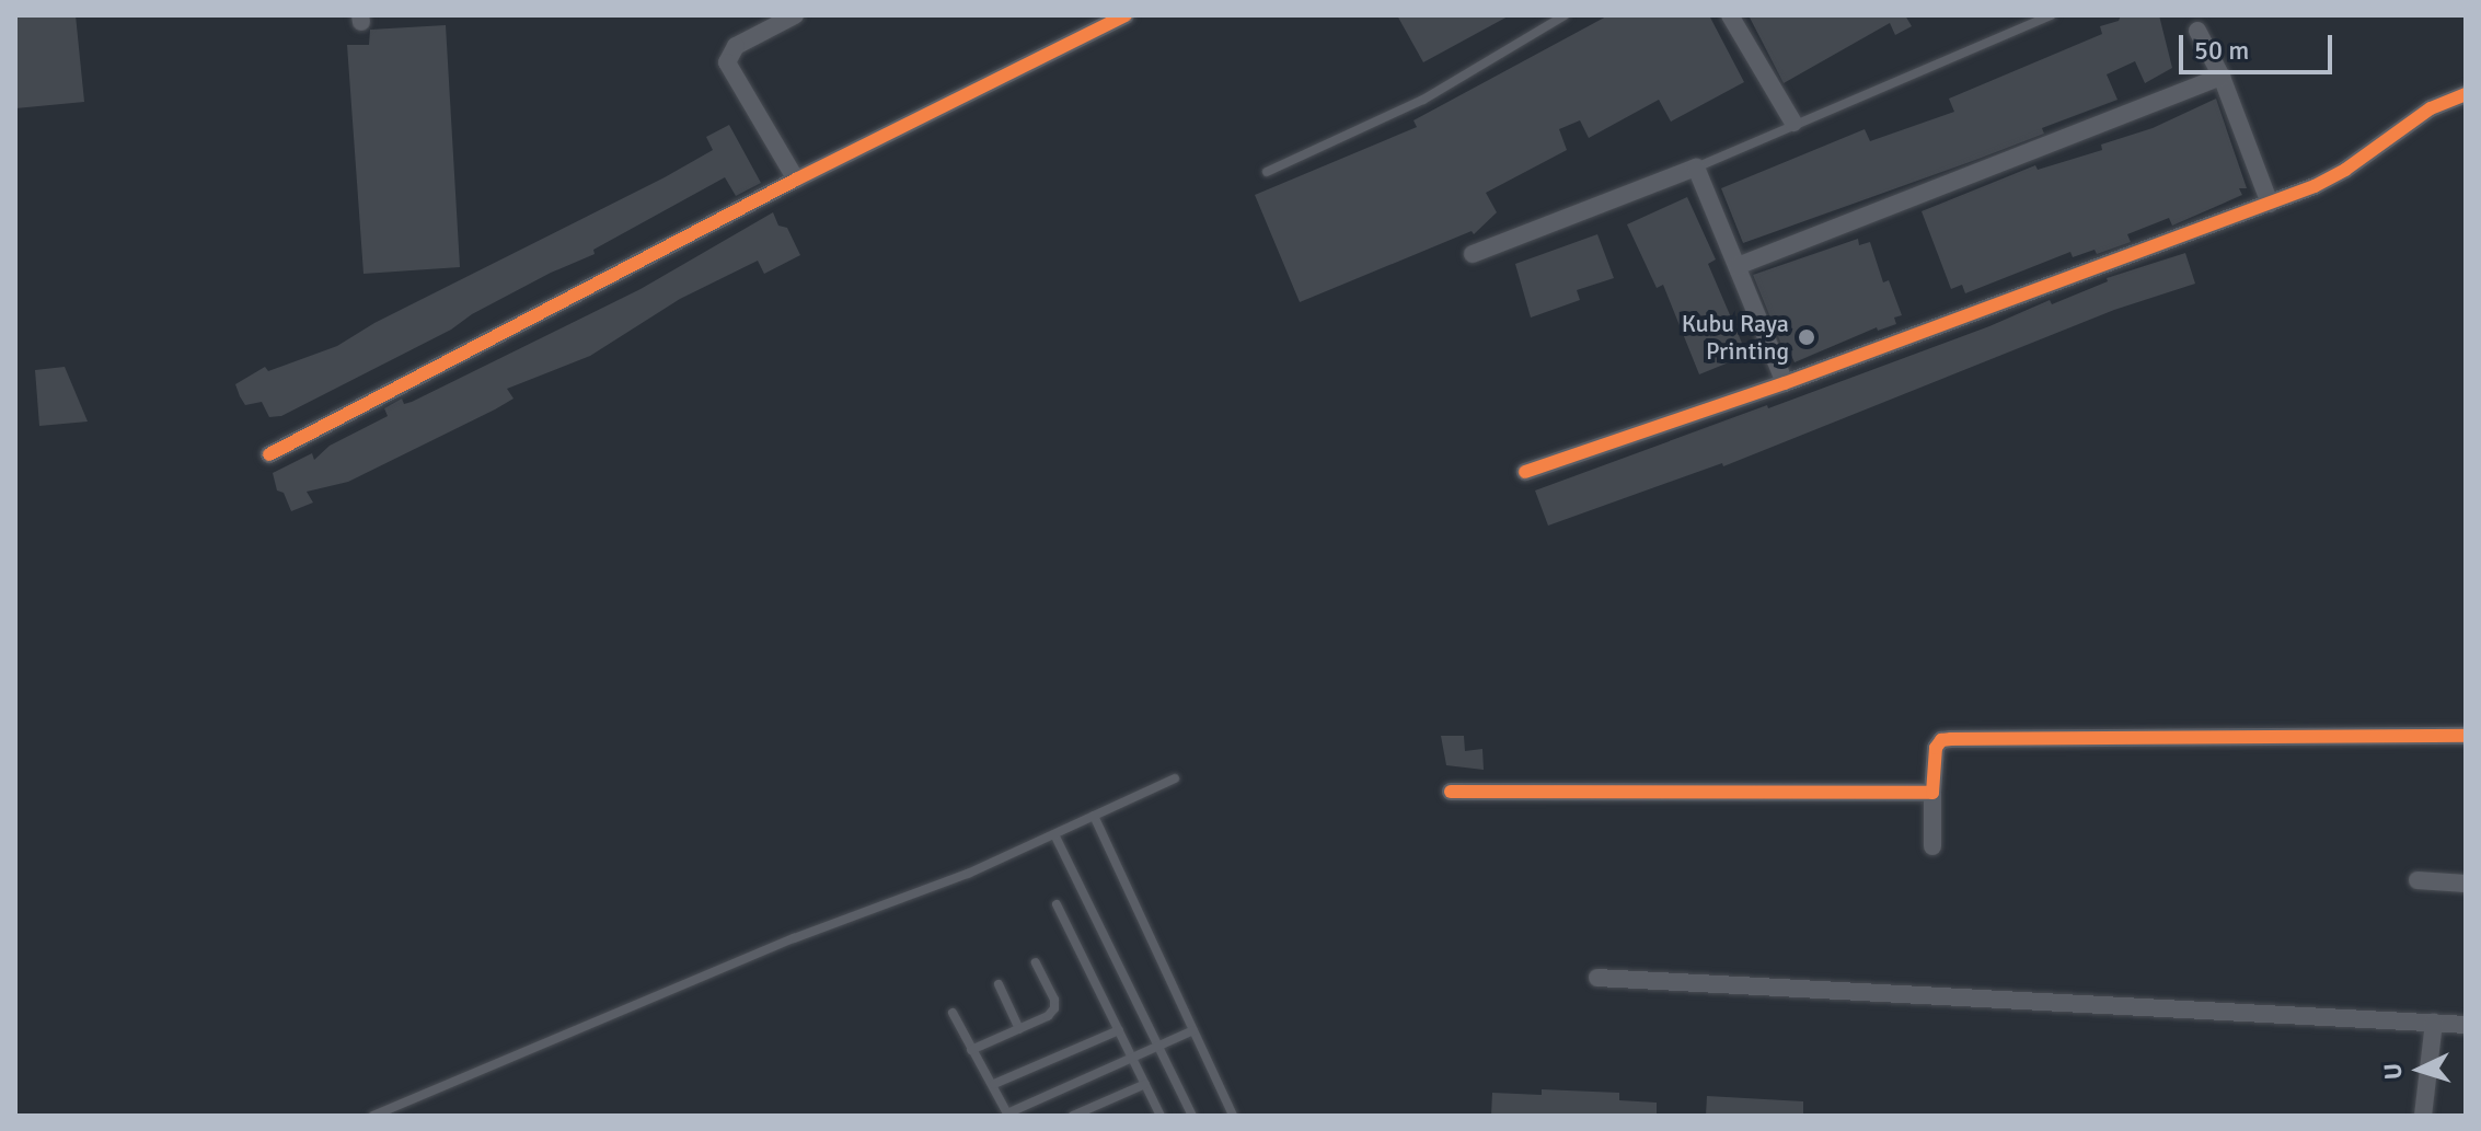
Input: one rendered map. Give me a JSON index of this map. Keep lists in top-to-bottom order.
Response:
{
  "places": ["Kubu Raya Printing"],
  "scale_bar": "50 m",
  "north": "left"
}
